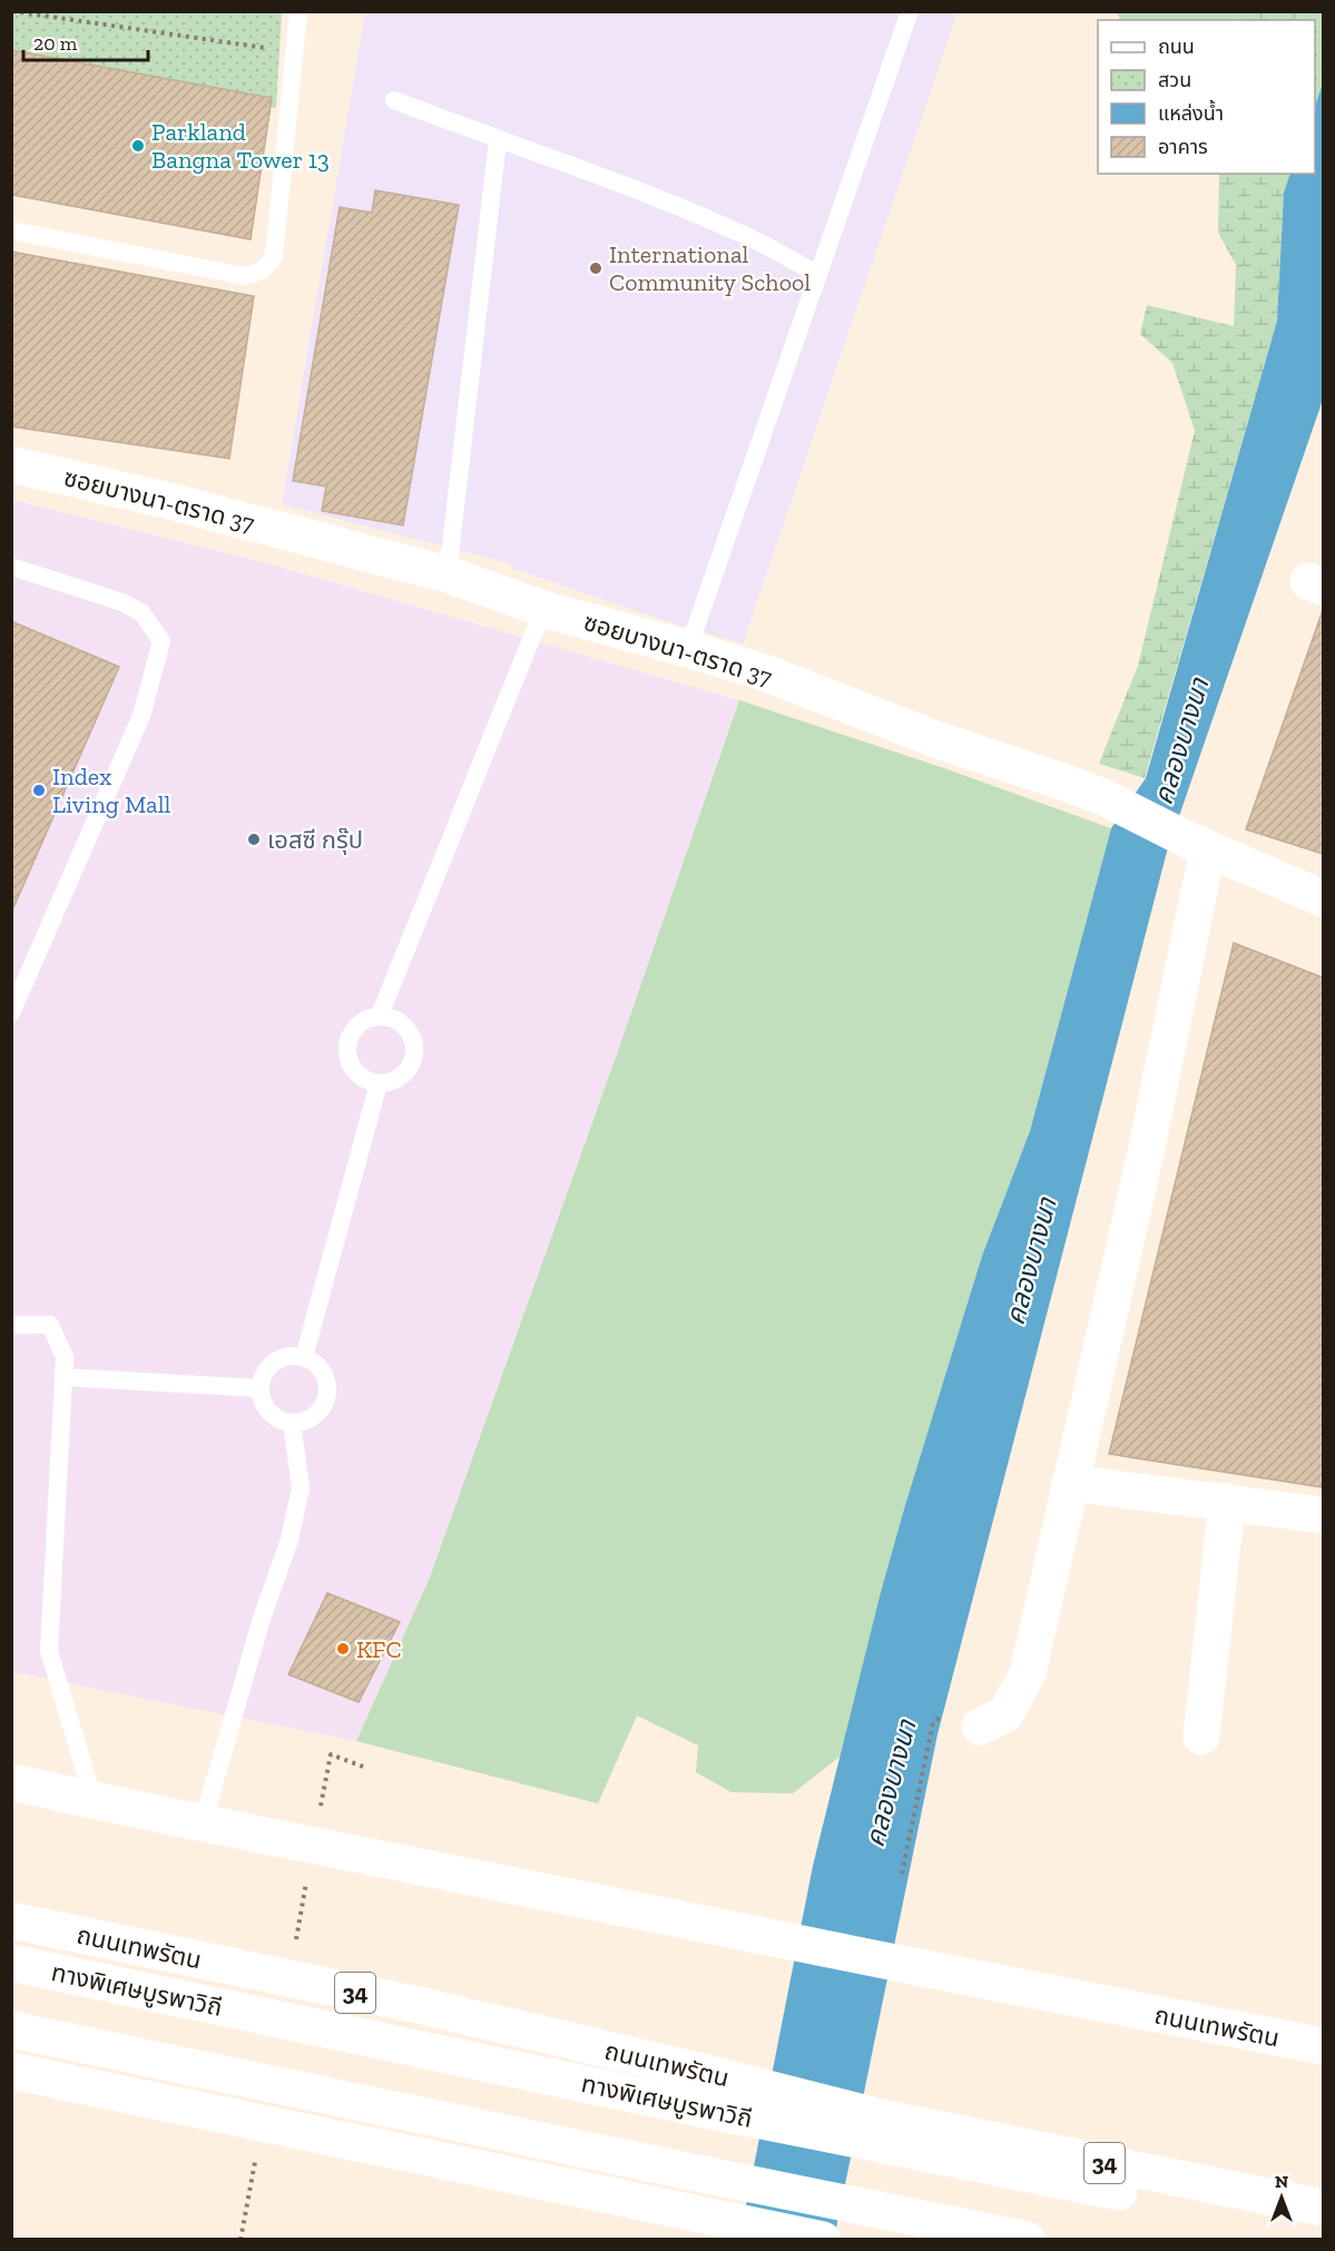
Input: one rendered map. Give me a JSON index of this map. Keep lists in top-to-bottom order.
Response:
{
  "streets": {
    "main road": [
      "ซอยบางนา-ตราด 37",
      "ถนนเทพรัตน",
      "ทางพิเศษบูรพาวิถี",
      "34"
    ]
  },
  "water": ["คลองบางนา"],
  "places": [
    "Parkland Bangna Tower 13",
    "International Community School",
    "Index Living Mall",
    "เอสซี กรุ๊ป",
    "KFC"
  ],
  "legend": [
    "ถนน",
    "สวน",
    "แหล่งน้ำ",
    "อาคาร"
  ],
  "scale_bar": "20 m",
  "north": "top"
}
